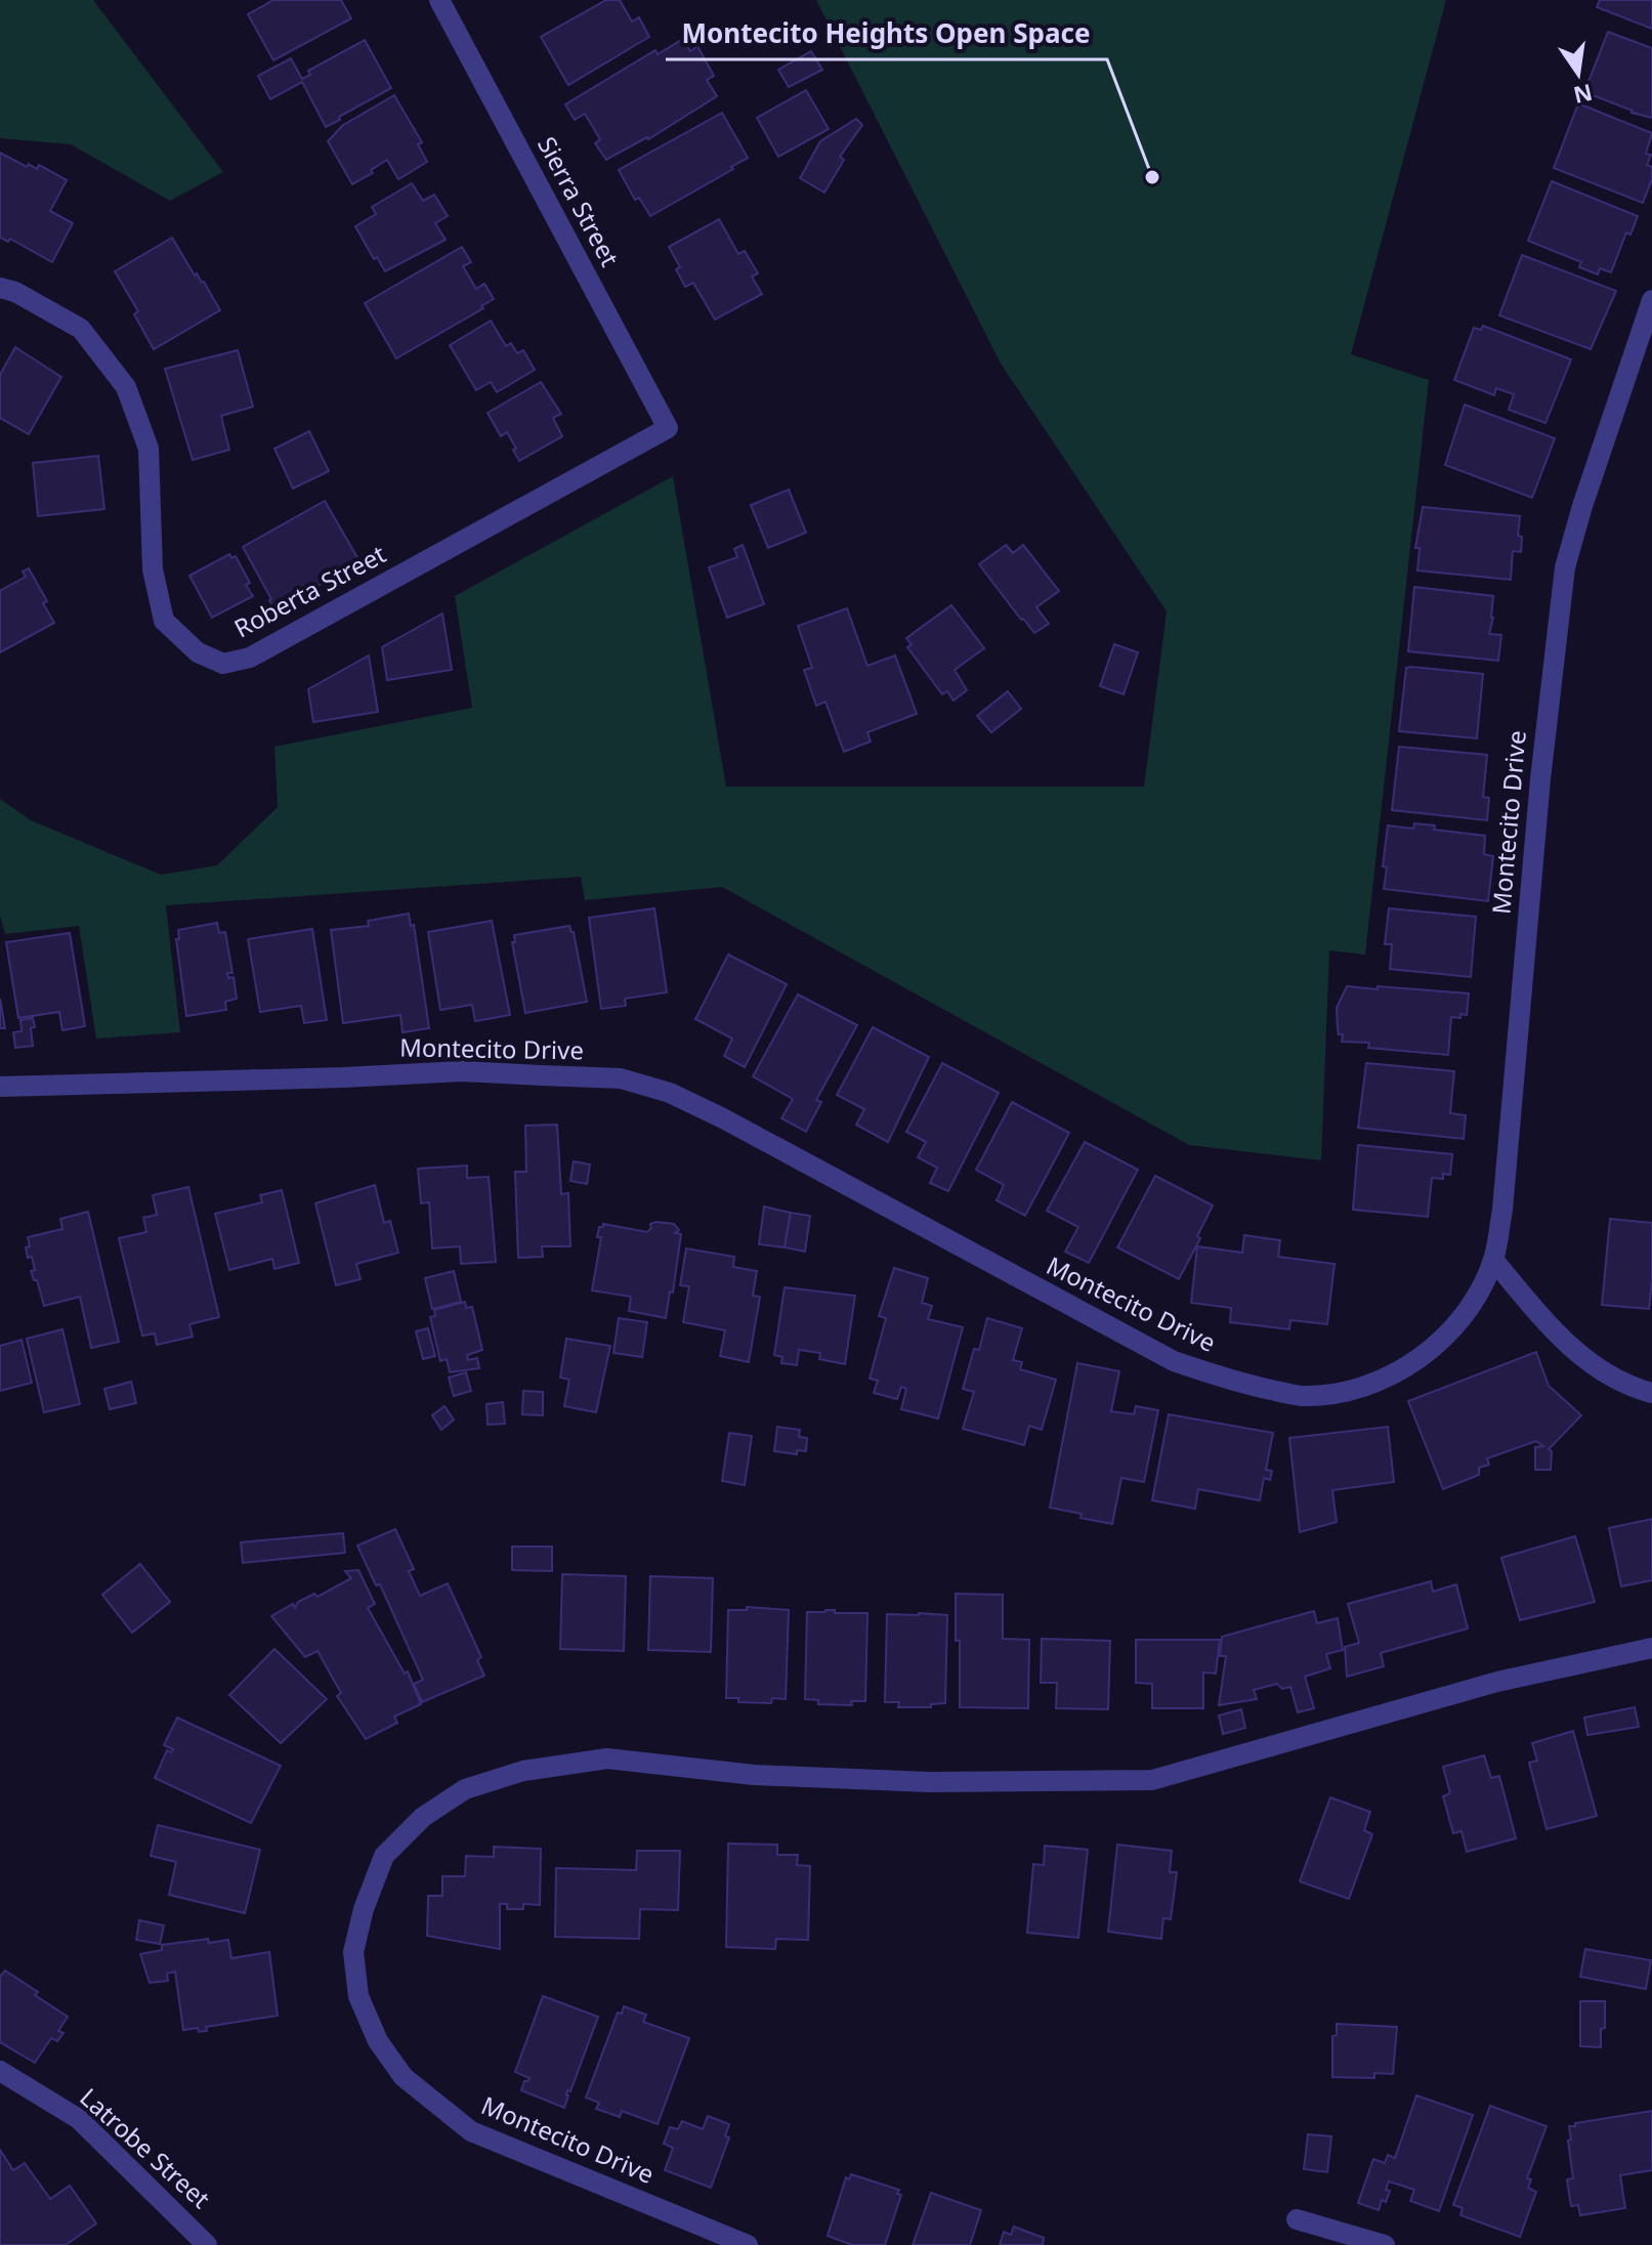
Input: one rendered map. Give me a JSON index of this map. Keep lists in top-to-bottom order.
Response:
{
  "streets": {
    "street": [
      "Sierra Street",
      "Roberta Street",
      "Montecito Drive",
      "Latrobe Street"
    ]
  },
  "crossings": [
    ["Sierra Street", "Roberta Street"]
  ],
  "places": ["Montecito Heights Open Space"],
  "north": "bottom"
}
